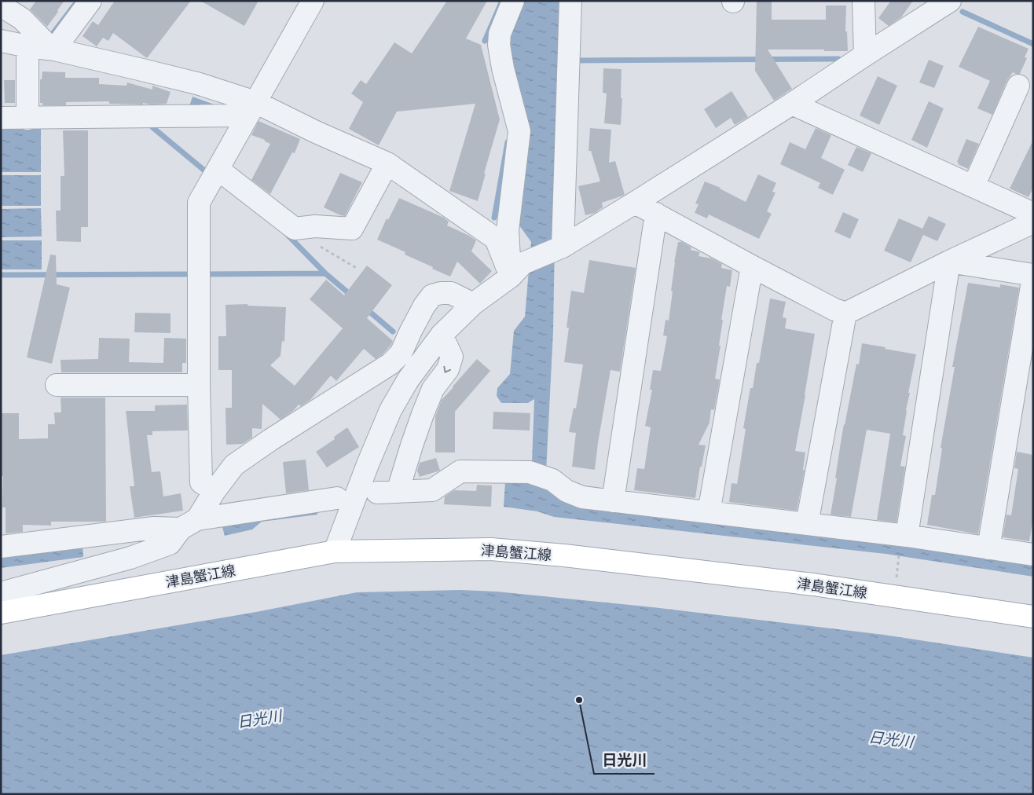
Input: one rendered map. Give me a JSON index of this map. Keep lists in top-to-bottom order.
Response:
{
  "streets": {
    "main road": ["津島蟹江線"]
  },
  "water": ["日光川"],
  "places": ["日光川"]
}
